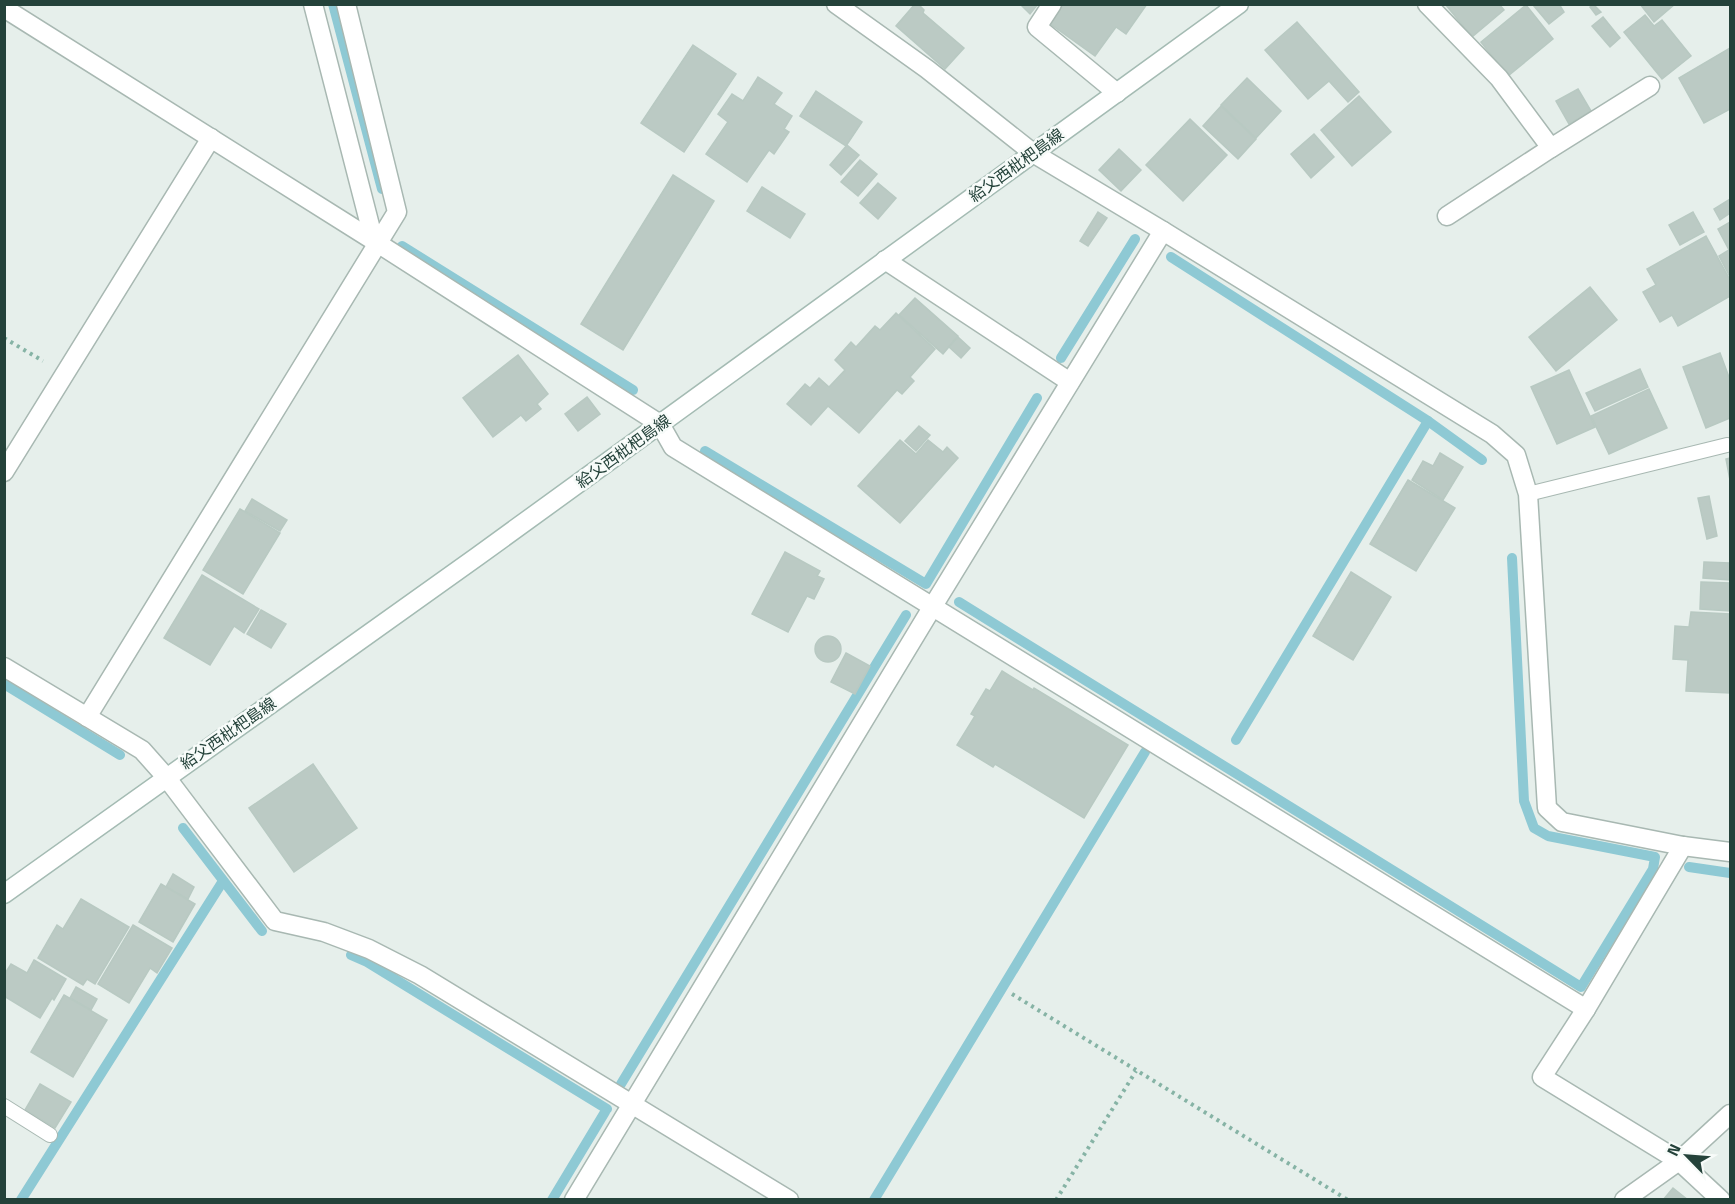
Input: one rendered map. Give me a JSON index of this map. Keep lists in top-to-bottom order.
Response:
{
  "streets": {
    "street": ["給父西枇杷島線"]
  },
  "north": "top left"
}
